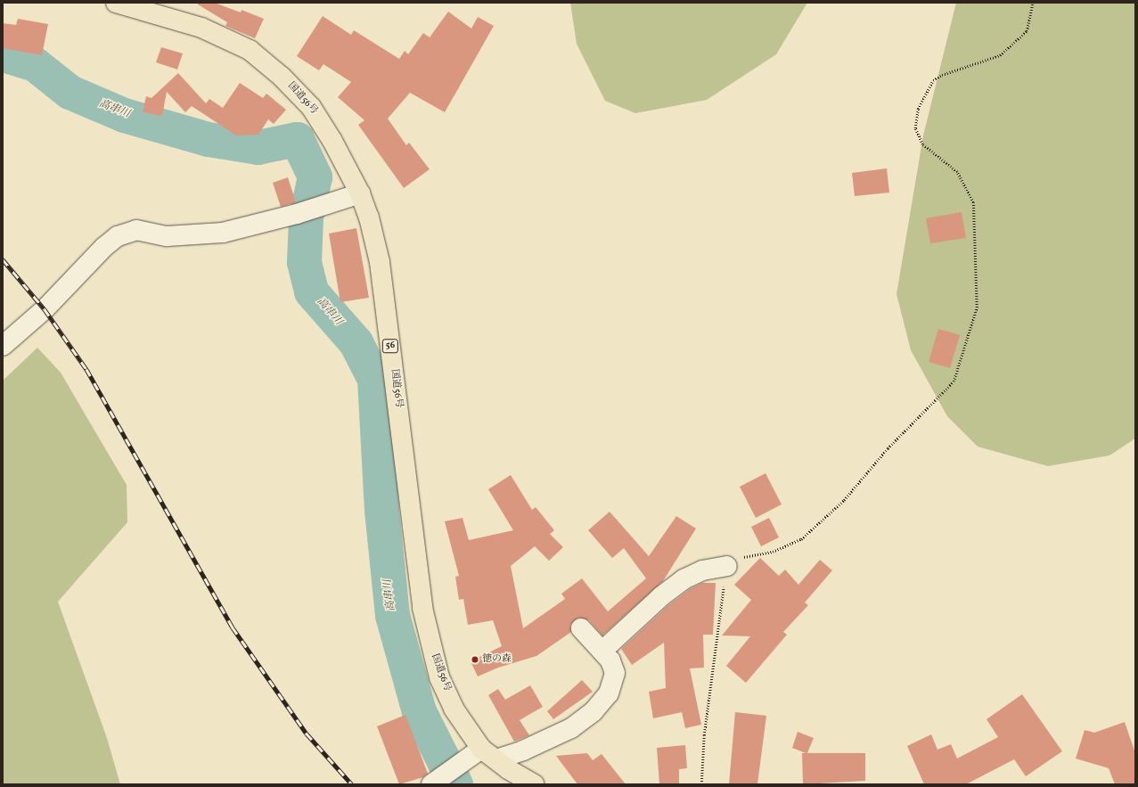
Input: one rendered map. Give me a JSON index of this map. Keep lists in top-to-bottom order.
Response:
{
  "streets": {
    "highway": ["国道56号", "56"]
  },
  "water": ["高串川"],
  "places": ["徳の森"]
}
